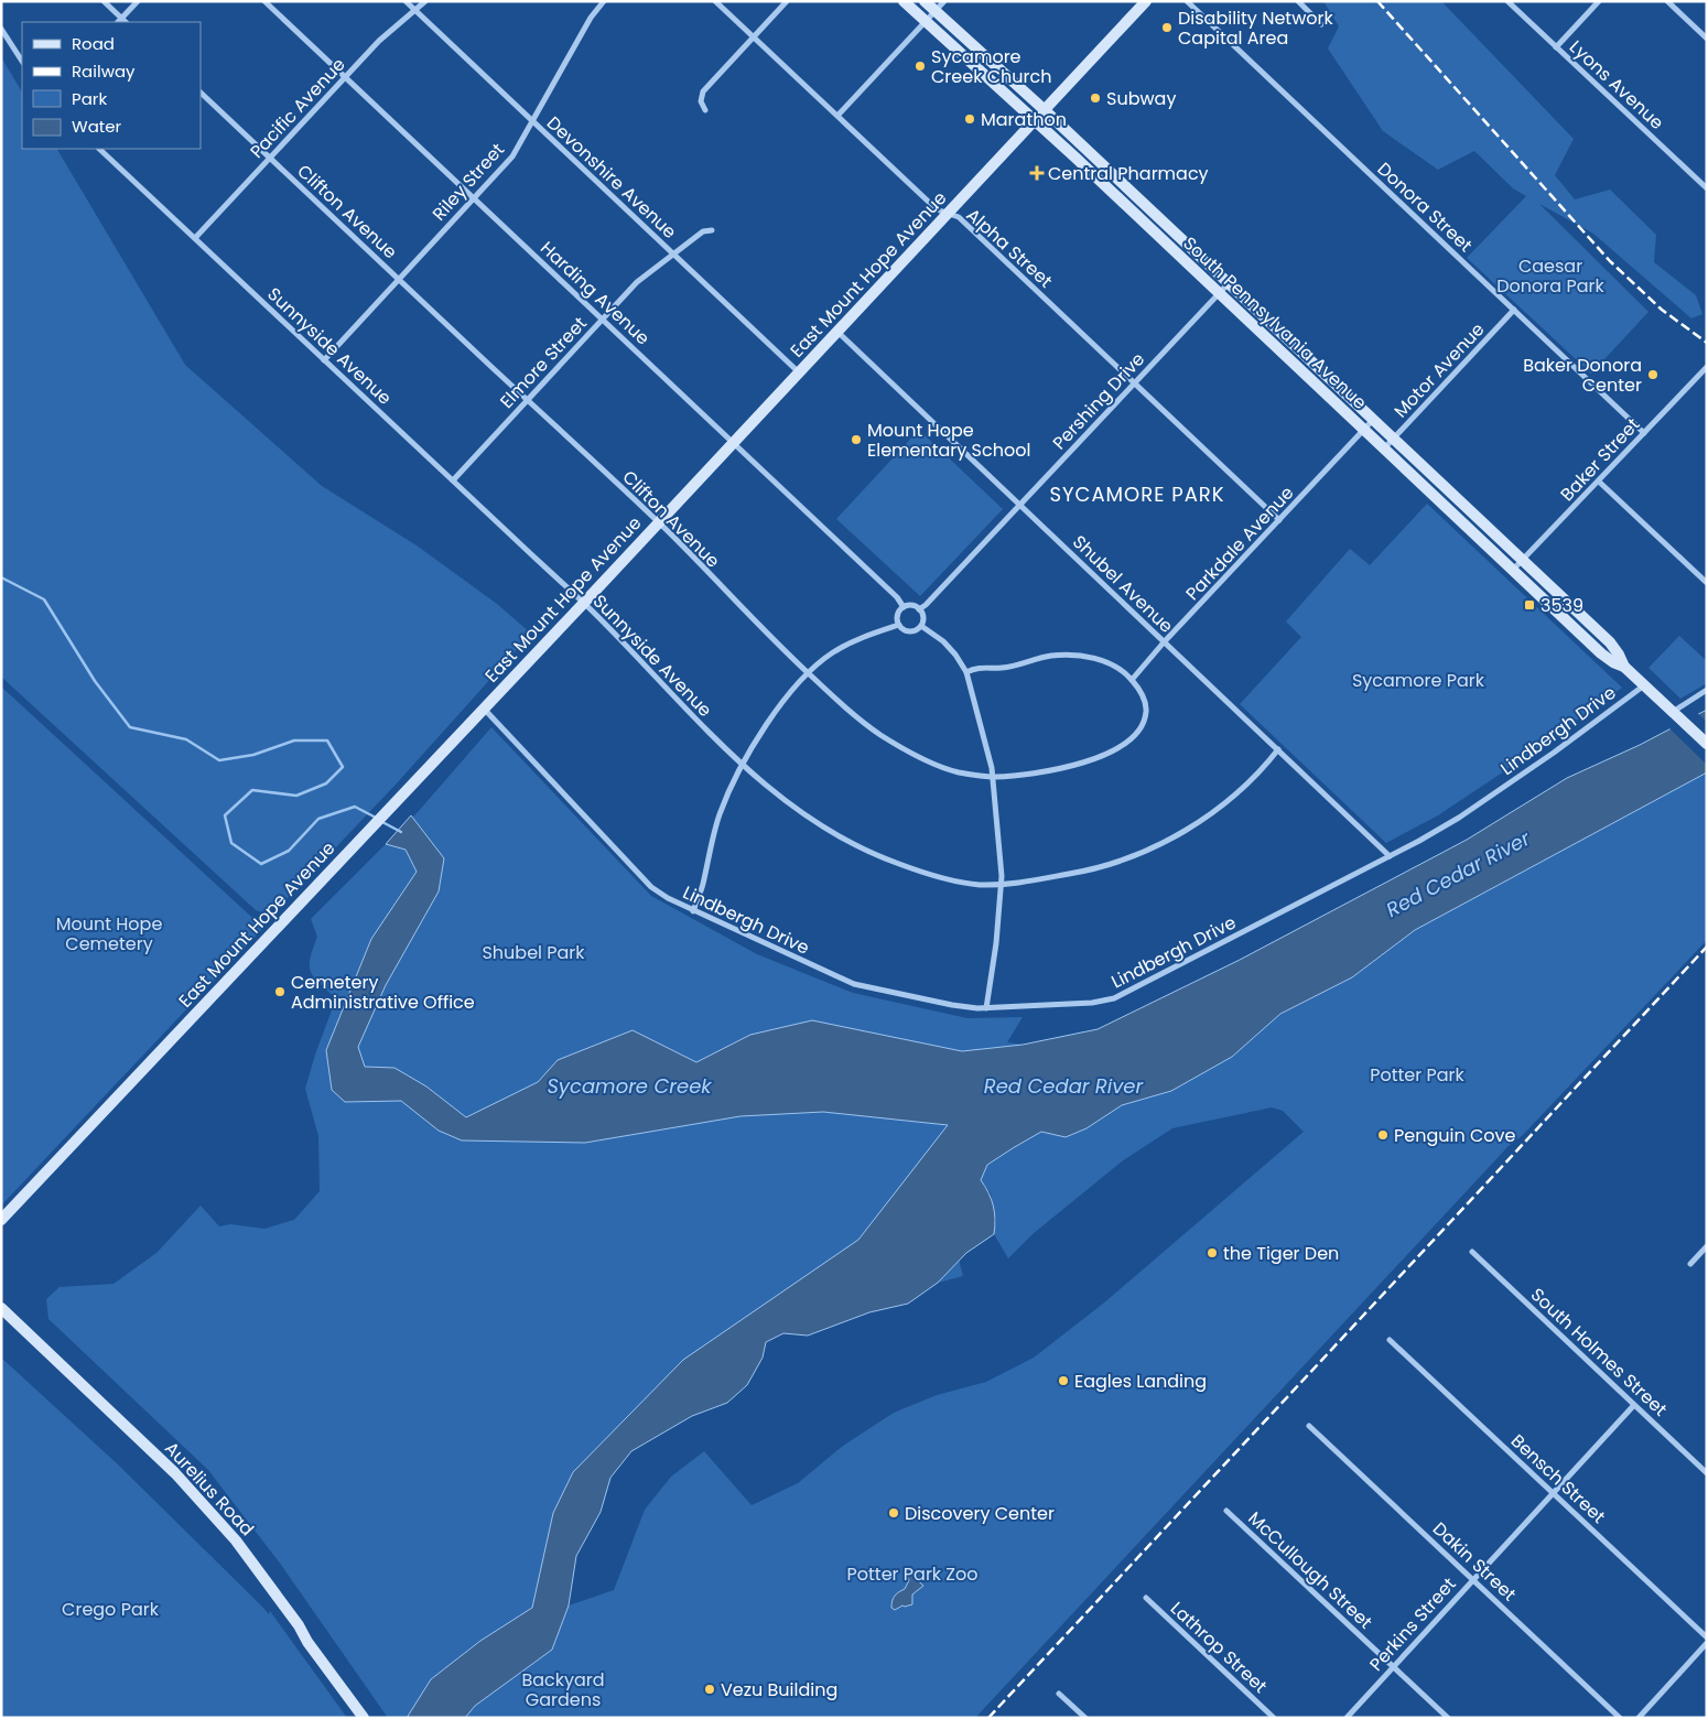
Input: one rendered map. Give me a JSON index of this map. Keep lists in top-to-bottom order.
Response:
{
  "streets": {
    "street": [
      "Lyons Avenue",
      "Pacific Avenue",
      "Devonshire Avenue",
      "Riley Street",
      "Donora Street",
      "Clifton Avenue",
      "Alpha Street",
      "East Mount Hope Avenue",
      "Harding Avenue",
      "South Pennsylvania Avenue",
      "Sunnyside Avenue",
      "Elmore Street",
      "Motor Avenue",
      "Pershing Drive",
      "Baker Street",
      "Parkdale Avenue",
      "Shubel Avenue",
      "Lindbergh Drive",
      "South Holmes Street",
      "Bensch Street",
      "Aurelius Road",
      "Dakin Street",
      "McCullough Street",
      "Perkins Street",
      "Lathrop Street"
    ]
  },
  "crossings": [
    ["Pacific Avenue", "Devonshire Avenue"],
    ["Pacific Avenue", "Clifton Avenue"],
    ["Pacific Avenue", "Harding Avenue"],
    ["Pacific Avenue", "Sunnyside Avenue"],
    ["Devonshire Avenue", "Riley Street"],
    ["Devonshire Avenue", "East Mount Hope Avenue"],
    ["Devonshire Avenue", "Elmore Street"],
    ["Riley Street", "Clifton Avenue"],
    ["Riley Street", "Harding Avenue"],
    ["Riley Street", "Sunnyside Avenue"],
    ["Donora Street", "Motor Avenue"],
    ["Donora Street", "Baker Street"],
    ["Clifton Avenue", "East Mount Hope Avenue"],
    ["Clifton Avenue", "Elmore Street"],
    ["Clifton Avenue", "Parkdale Avenue"],
    ["Alpha Street", "East Mount Hope Avenue"],
    ["Alpha Street", "Pershing Drive"],
    ["Alpha Street", "Parkdale Avenue"],
    ["East Mount Hope Avenue", "Harding Avenue"],
    ["East Mount Hope Avenue", "South Pennsylvania Avenue"],
    ["East Mount Hope Avenue", "Sunnyside Avenue"],
    ["East Mount Hope Avenue", "Shubel Avenue"],
    ["East Mount Hope Avenue", "Lindbergh Drive"],
    ["Harding Avenue", "Elmore Street"],
    ["Harding Avenue", "Pershing Drive"],
    ["South Pennsylvania Avenue", "Motor Avenue"],
    ["South Pennsylvania Avenue", "Pershing Drive"],
    ["South Pennsylvania Avenue", "Baker Street"],
    ["South Pennsylvania Avenue", "Parkdale Avenue"],
    ["South Pennsylvania Avenue", "Lindbergh Drive"],
    ["Sunnyside Avenue", "Elmore Street"],
    ["Sunnyside Avenue", "Shubel Avenue"],
    ["Pershing Drive", "Shubel Avenue"],
    ["Parkdale Avenue", "Shubel Avenue"],
    ["Shubel Avenue", "Lindbergh Drive"],
    ["South Holmes Street", "Perkins Street"],
    ["Bensch Street", "Perkins Street"],
    ["Dakin Street", "Perkins Street"],
    ["McCullough Street", "Perkins Street"]
  ],
  "districts": ["SYCAMORE PARK"],
  "water": ["Red Cedar River", "Sycamore Creek"],
  "parks": [
    "Caesar Donora Park",
    "Sycamore Park",
    "Mount Hope Cemetery",
    "Shubel Park",
    "Potter Park",
    "Potter Park Zoo",
    "Crego Park",
    "Backyard Gardens"
  ],
  "places": {
    "other": [
      "Disability Network Capital Area",
      "Sycamore Creek Church",
      "Subway",
      "Marathon",
      "Baker Donora Center",
      "Mount Hope Elementary School",
      "Cemetery Administrative Office",
      "Penguin Cove",
      "the Tiger Den",
      "Eagles Landing",
      "Discovery Center",
      "Vezu Building"
    ],
    "health": ["Central Pharmacy"],
    "transit": ["3539"]
  },
  "legend": [
    "Road",
    "Railway",
    "Park",
    "Water"
  ]
}
